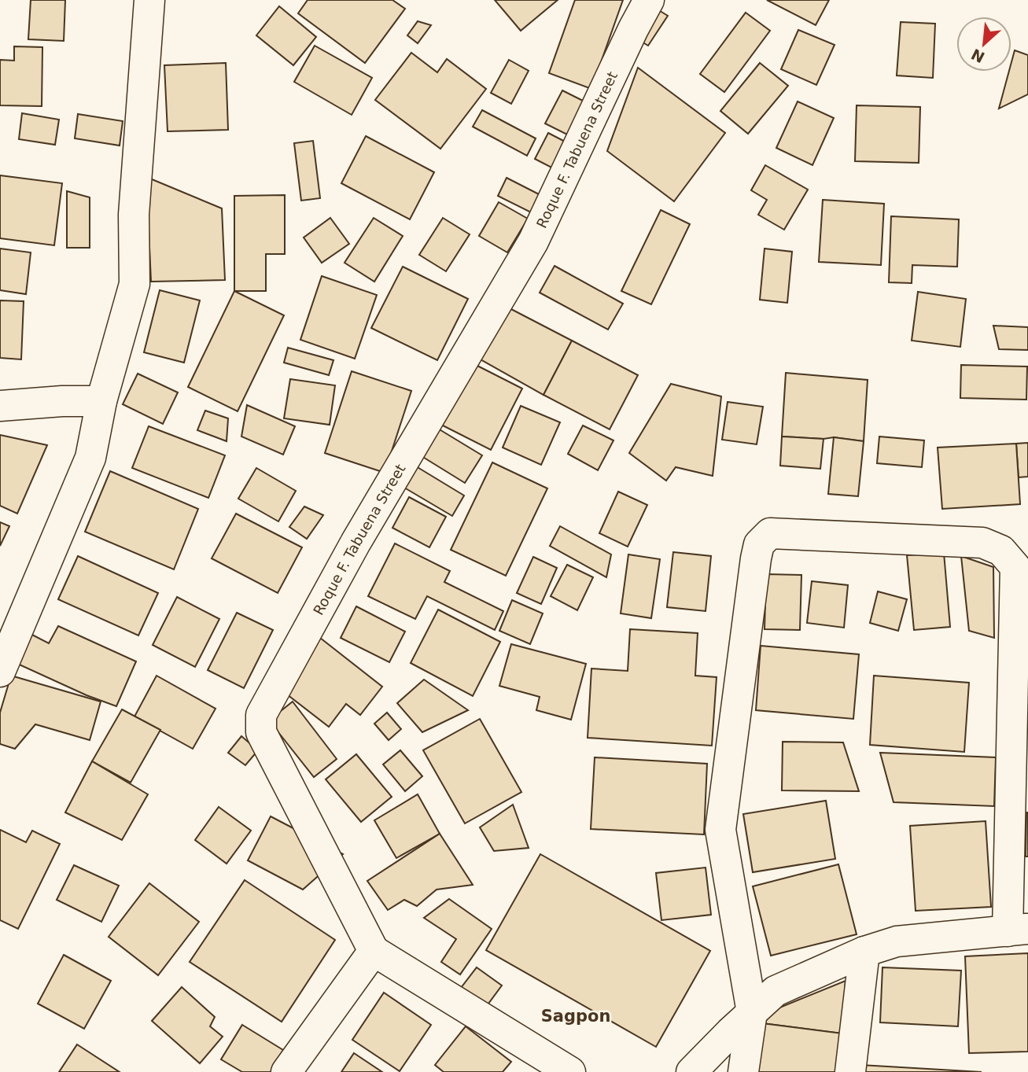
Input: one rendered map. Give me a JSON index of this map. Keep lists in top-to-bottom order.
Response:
{
  "streets": {
    "street": ["Roque F. Tabuena Street"]
  },
  "districts": ["Sagpon"],
  "north": "bottom left"
}
